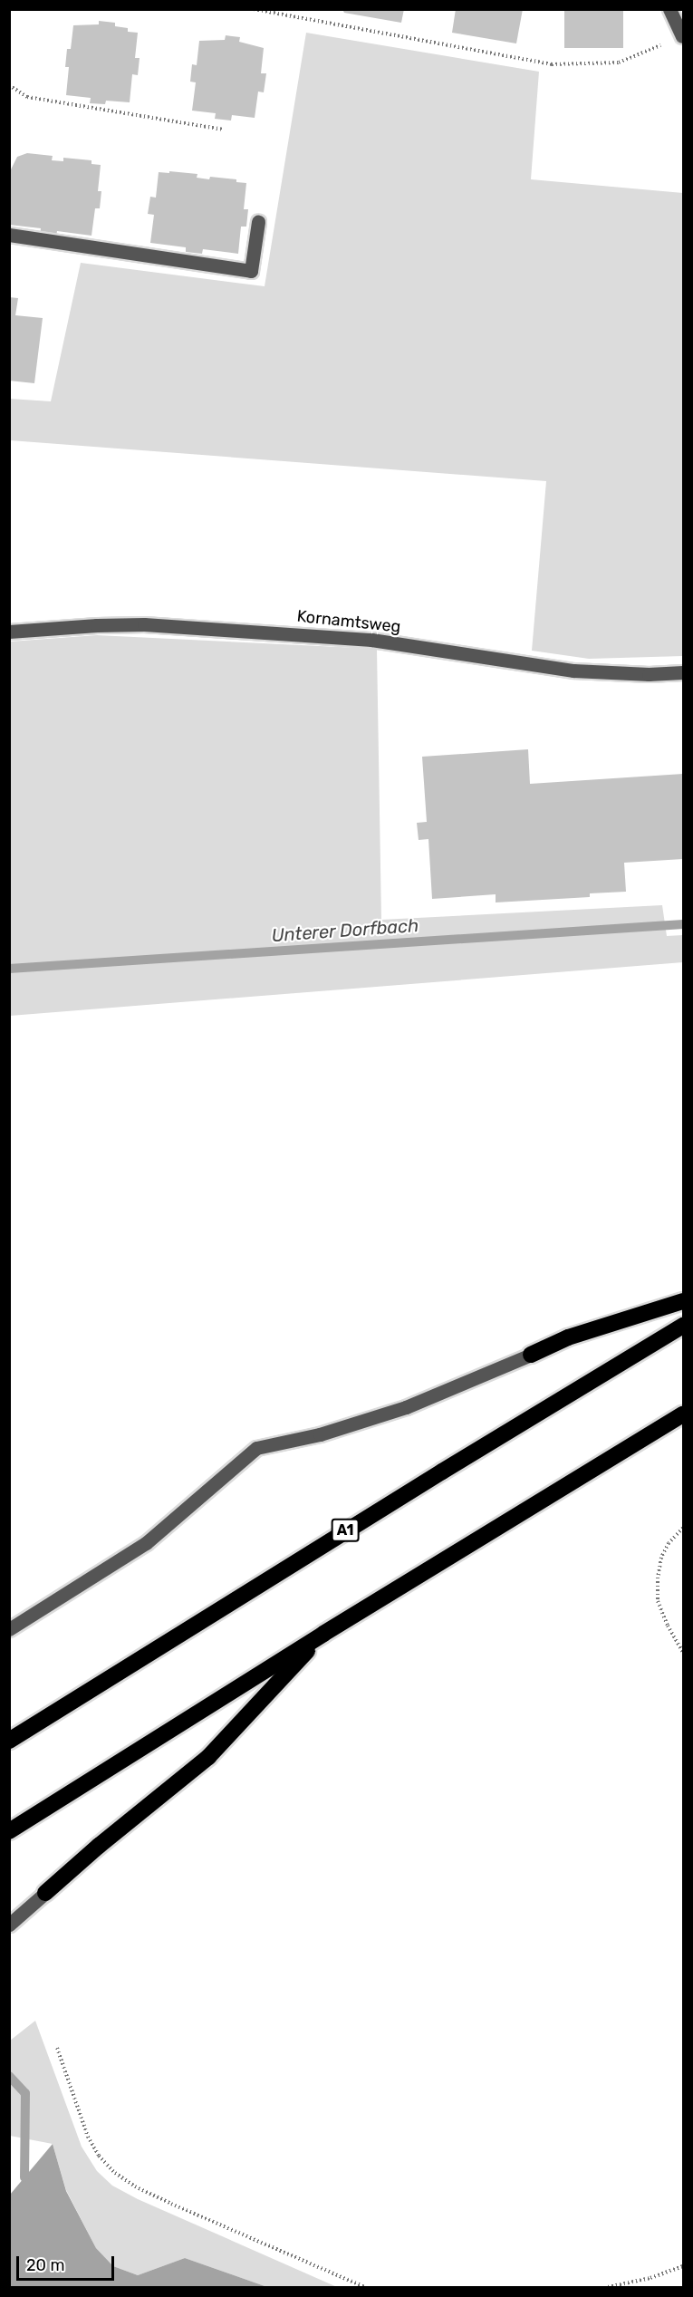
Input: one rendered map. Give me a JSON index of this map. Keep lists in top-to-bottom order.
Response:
{
  "streets": {
    "highway": ["A1"],
    "street": ["Kornamtsweg"]
  },
  "water": ["Unterer Dorfbach"],
  "scale_bar": "20 m"
}
